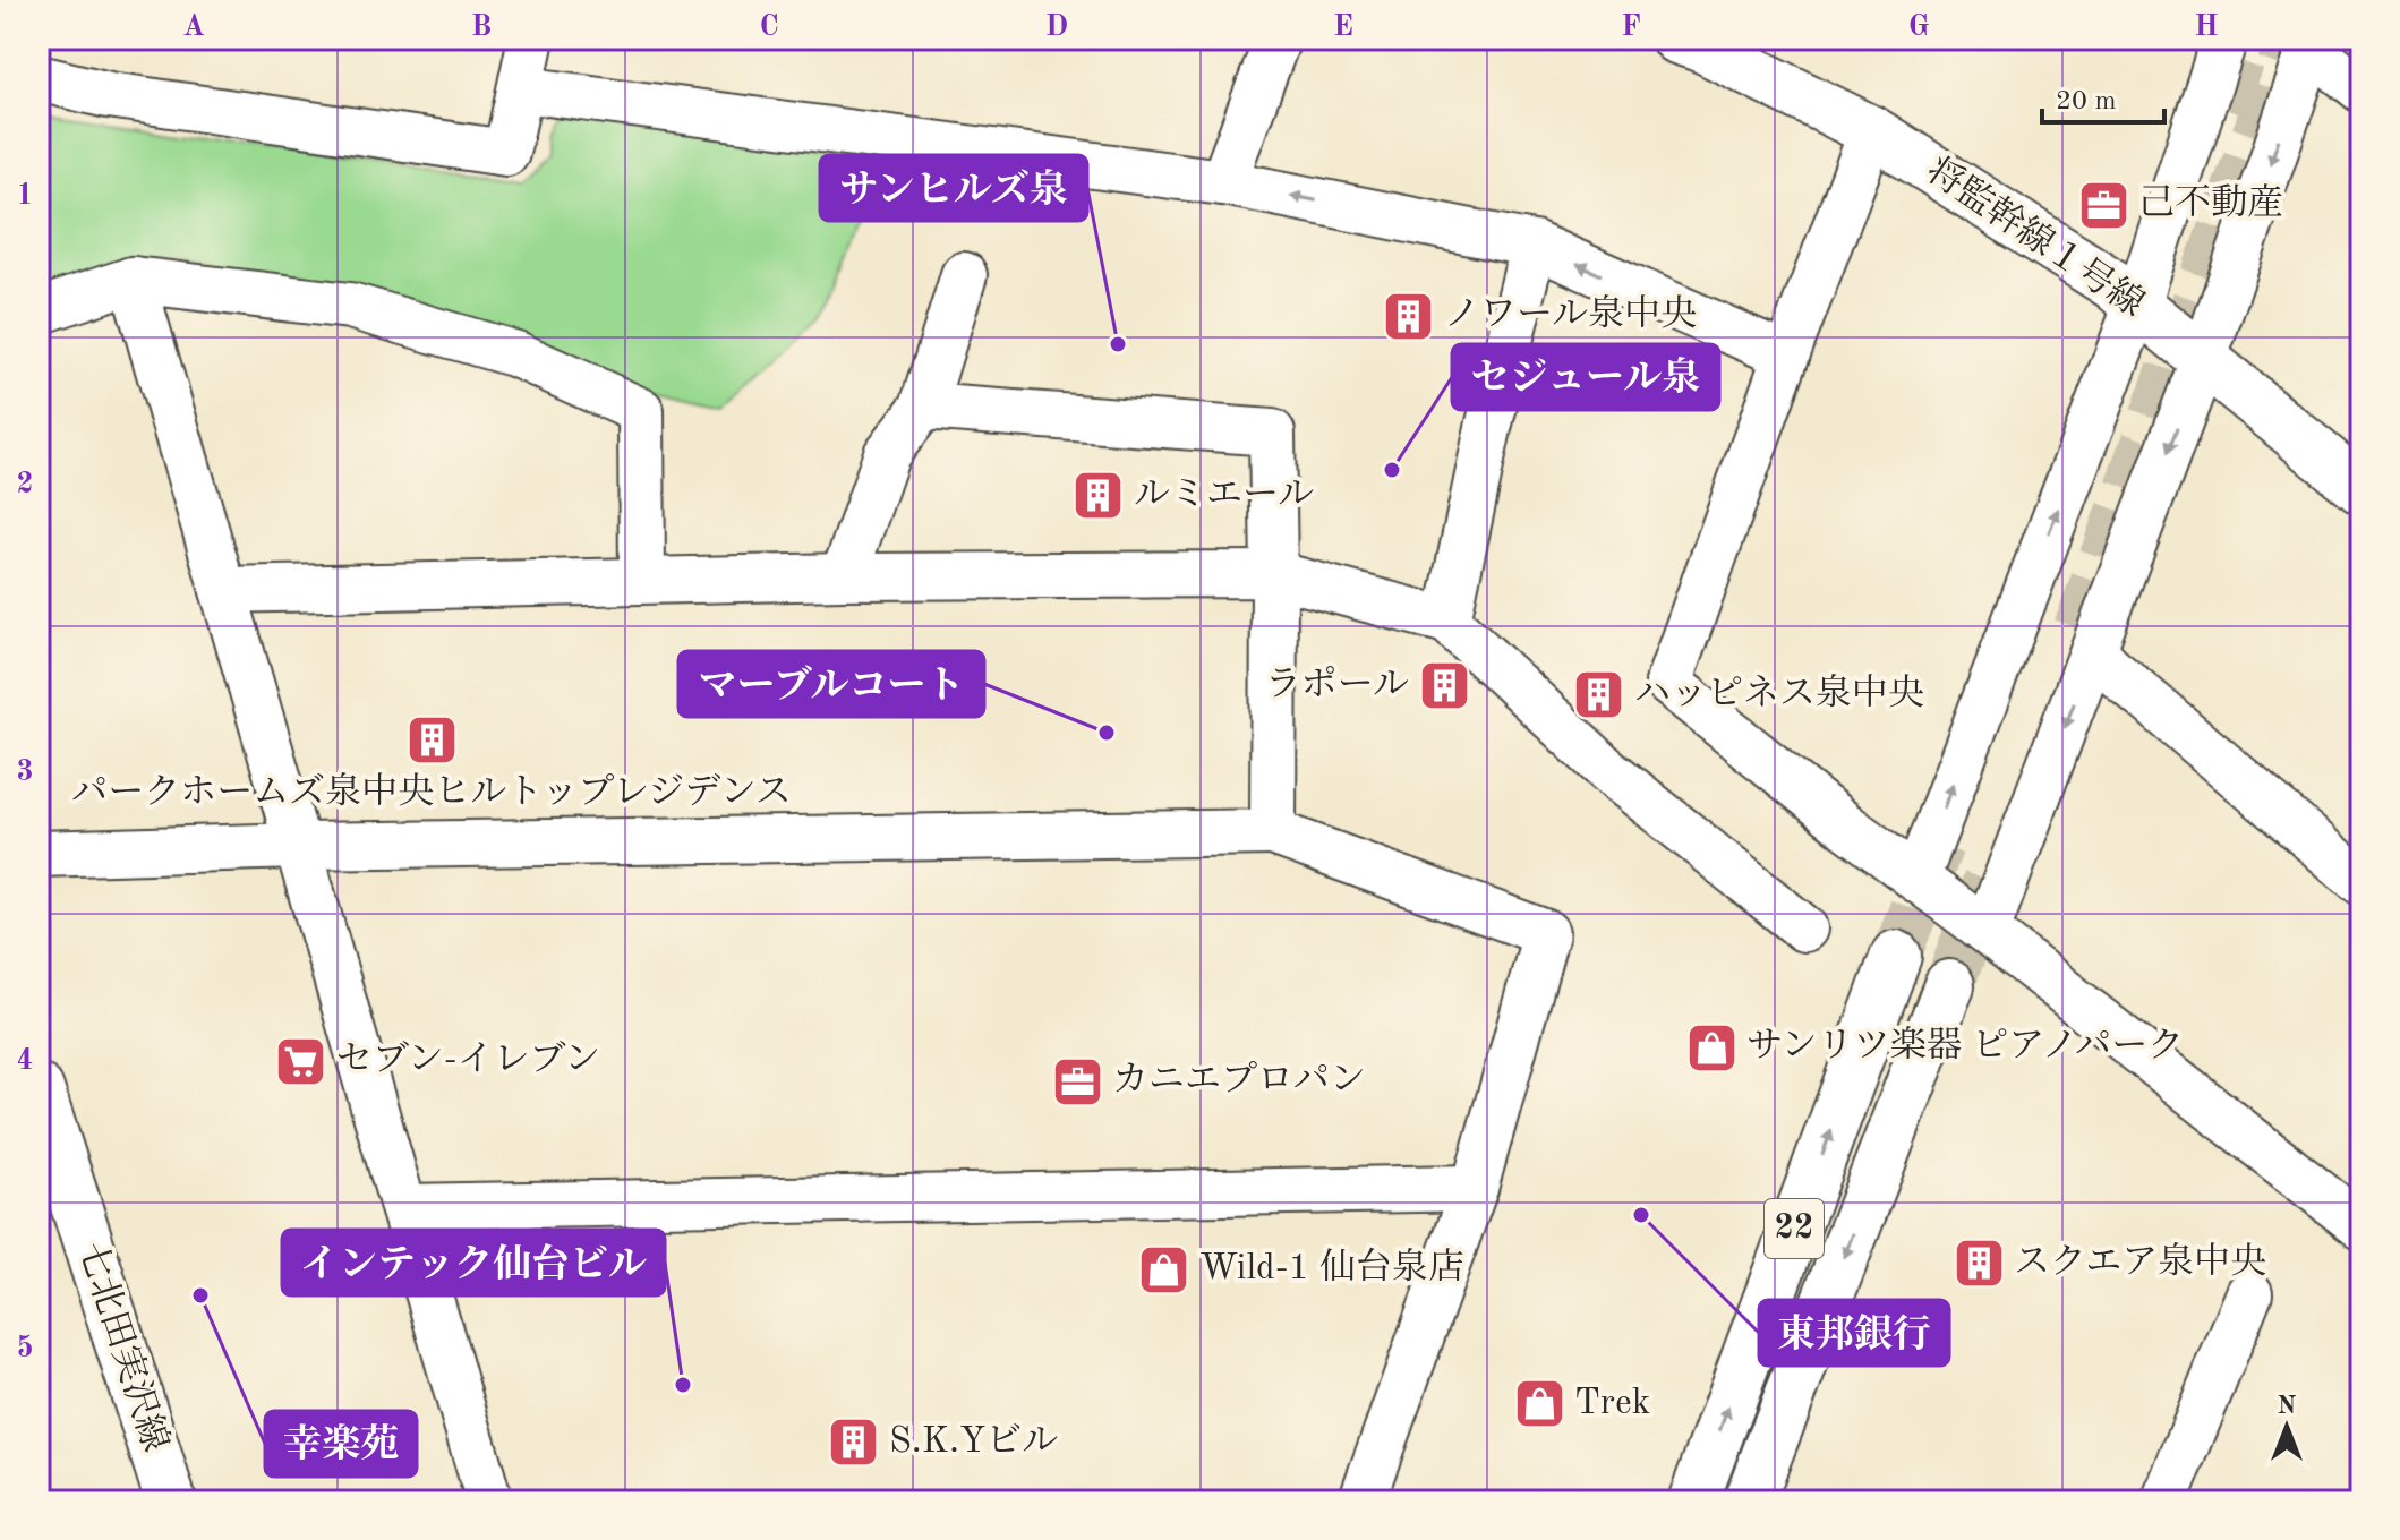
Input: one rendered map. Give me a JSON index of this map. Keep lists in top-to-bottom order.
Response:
{
  "streets": {
    "street": ["将監幹線１号線", "22", "七北田実沢線"]
  },
  "places": {
    "office": ["己不動産", "カニエプロパン"],
    "building": [
      "ノワール泉中央",
      "ルミエール",
      "ラポール",
      "ハッピネス泉中央",
      "パークホームズ泉中央ヒルトップレジデンス",
      "スクエア泉中央",
      "S.K.Yビル"
    ],
    "other": [
      "サンヒルズ泉",
      "セジュール泉",
      "マーブルコート",
      "東邦銀行",
      "幸楽苑",
      "インテック仙台ビル"
    ],
    "shop": ["サンリツ楽器 ピアノパーク", "Wild-1 仙台泉店", "Trek"],
    "supermarket": ["セブン-イレブン"]
  },
  "scale_bar": "20 m",
  "north": "top",
  "grid": {
    "columns": [
      "A",
      "B",
      "C",
      "D",
      "E",
      "F",
      "G",
      "H"
    ],
    "rows": [
      "1",
      "2",
      "3",
      "4",
      "5"
    ]
  }
}
